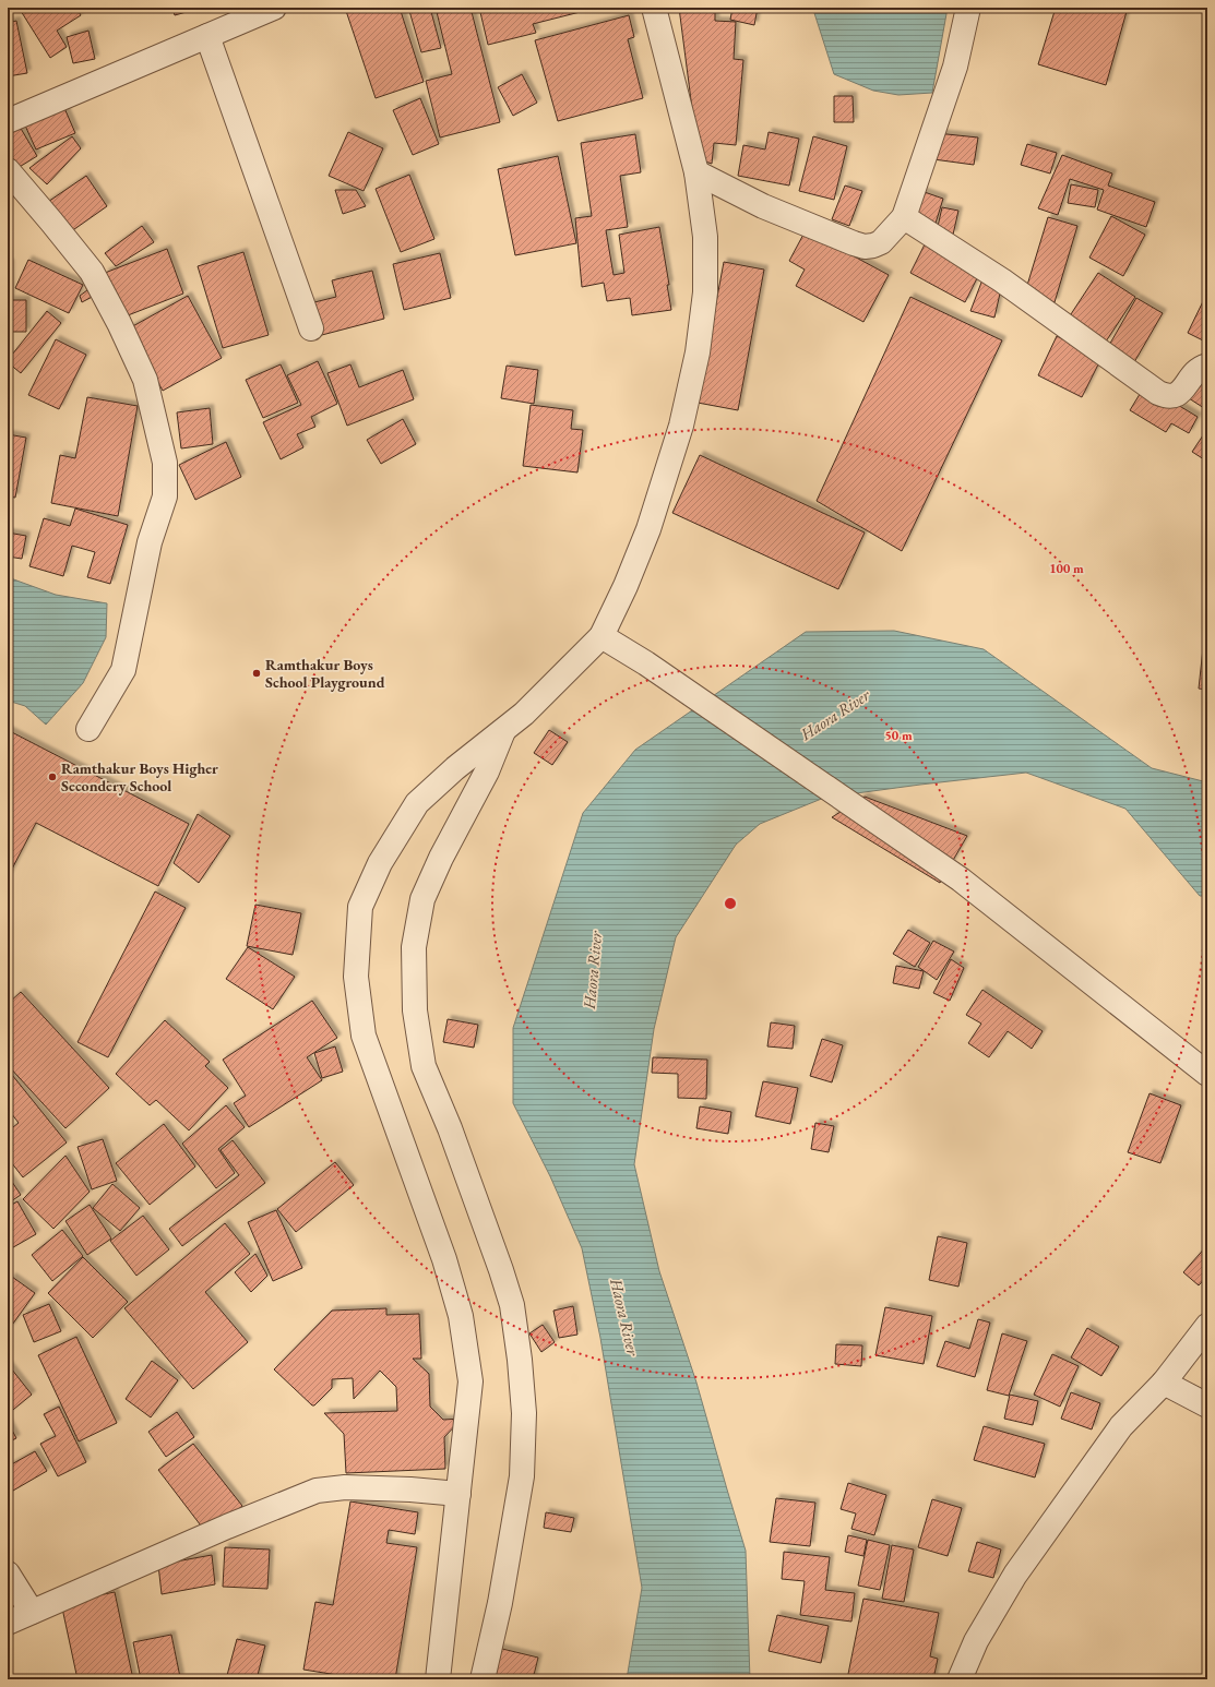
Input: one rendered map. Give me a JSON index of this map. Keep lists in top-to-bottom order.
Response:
{
  "water": ["Haora River"],
  "places": ["Ramthakur Boys School Playground", "Ramthakur Boys Higher Secondery School"],
  "rings": ["100 m", "50 m"]
}
